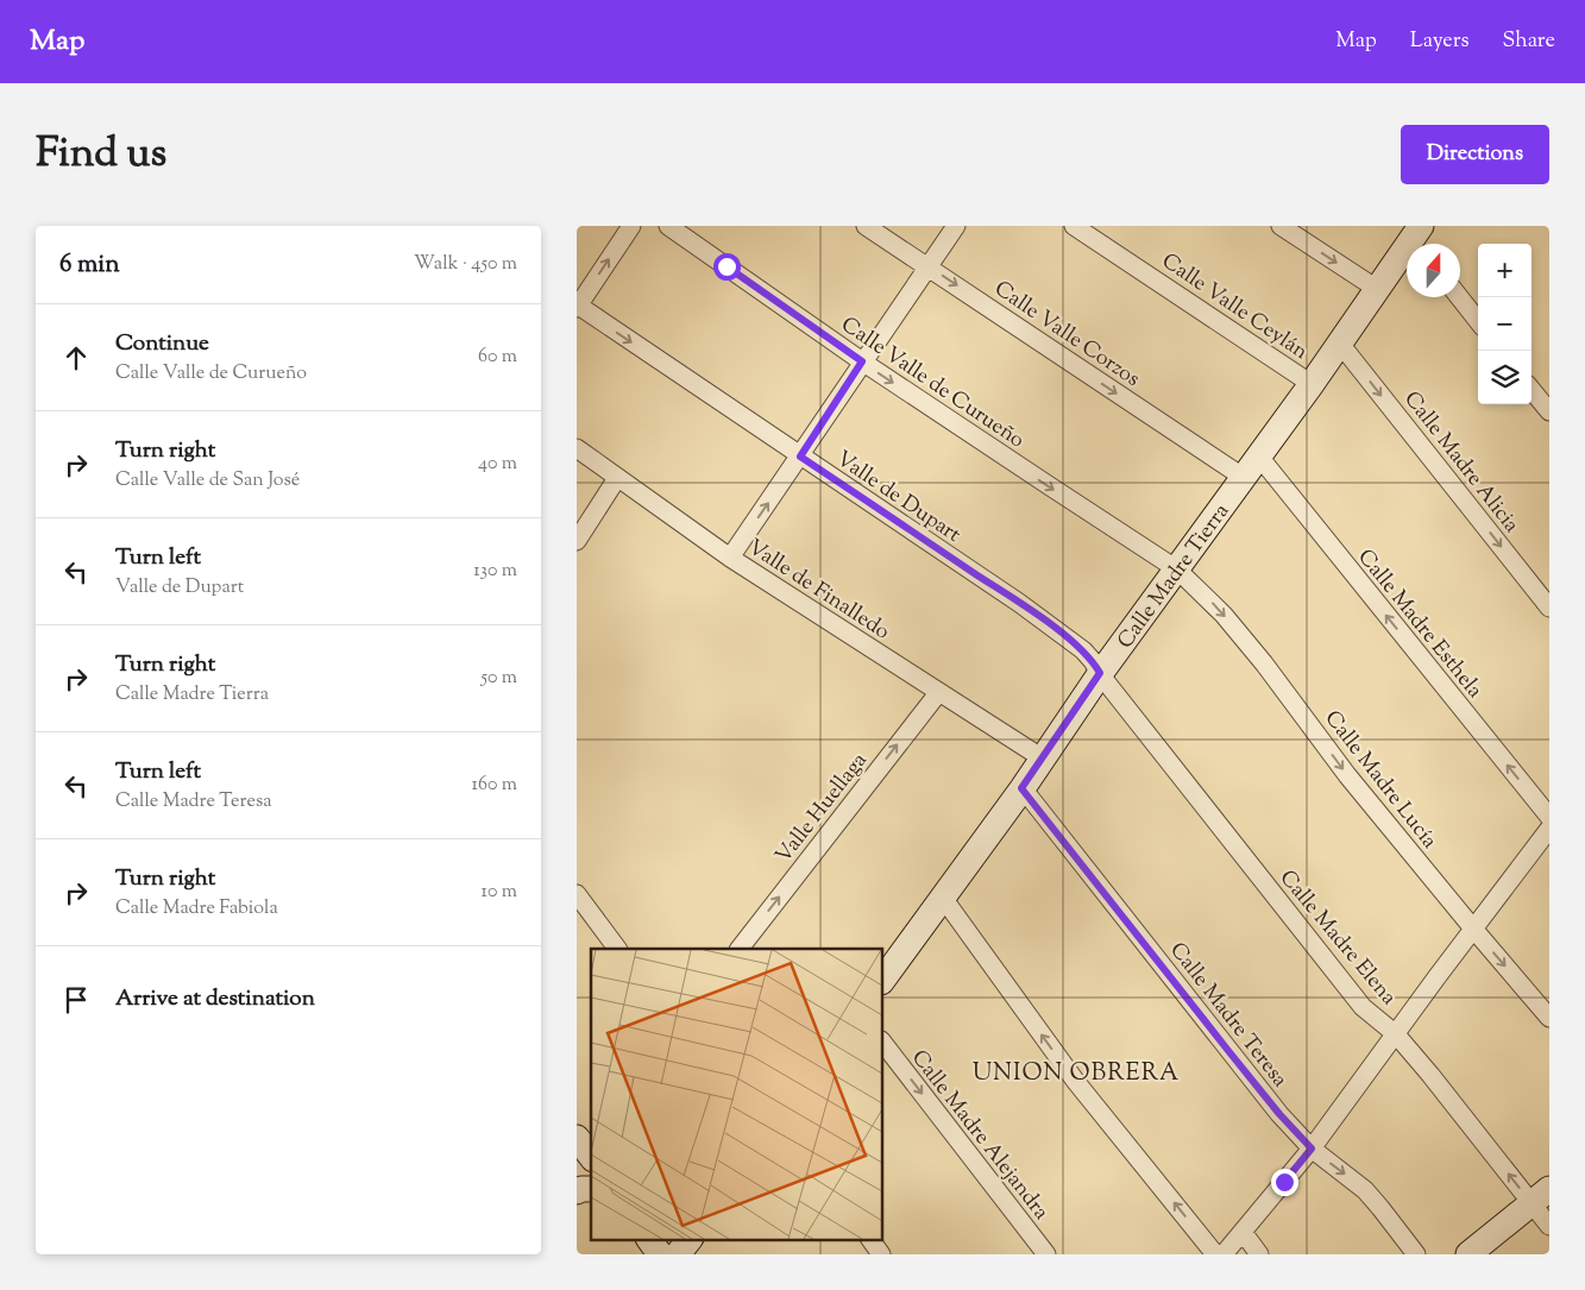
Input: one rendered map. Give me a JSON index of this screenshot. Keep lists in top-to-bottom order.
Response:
{
  "streets": {
    "street": [
      "Calle Valle Ceylán",
      "Calle Valle Corzos",
      "Calle Valle de Curueño",
      "Calle Madre Alicia",
      "Valle de Dupart",
      "Calle Madre Tierra",
      "Valle de Finalledo",
      "Calle Madre Esthela",
      "Calle Madre Lucía",
      "Valle Huellaga",
      "Calle Madre Elena",
      "Calle Madre Teresa",
      "Calle Madre Alejandra"
    ]
  },
  "crossings": [
    ["Calle Valle Ceylán", "Calle Madre Tierra"],
    ["Calle Valle Corzos", "Calle Madre Tierra"],
    ["Calle Valle de Curueño", "Calle Madre Tierra"],
    ["Calle Valle de Curueño", "Calle Madre Lucía"],
    ["Calle Madre Alicia", "Calle Madre Tierra"],
    ["Valle de Dupart", "Calle Madre Tierra"],
    ["Valle de Dupart", "Calle Madre Elena"],
    ["Calle Madre Tierra", "Valle de Finalledo"],
    ["Calle Madre Tierra", "Calle Madre Esthela"],
    ["Calle Madre Tierra", "Calle Madre Lucía"],
    ["Calle Madre Tierra", "Calle Madre Elena"],
    ["Calle Madre Tierra", "Calle Madre Teresa"],
    ["Valle de Finalledo", "Valle Huellaga"]
  ],
  "one_way": [
    "Calle Valle Corzos",
    "Calle Valle de Curueño",
    "Calle Madre Alicia",
    "Valle de Dupart",
    "Calle Madre Esthela",
    "Calle Madre Lucía",
    "Valle Huellaga"
  ],
  "districts": ["UNION OBRERA"],
  "north": "top",
  "page": {
    "header": "Map",
    "nav": ["Map", "Layers", "Share"],
    "title": "Find us",
    "buttons": "Directions",
    "heading": ["6 min", "Walk · 450 m"],
    "map_buttons": ["+", "−"],
    "list": [
      ["Continue", "Calle Valle de Curueño", "60 m"],
      ["Turn right", "Calle Valle de San José", "40 m"],
      ["Turn left", "Valle de Dupart", "130 m"],
      ["Turn right", "Calle Madre Tierra", "50 m"],
      ["Turn left", "Calle Madre Teresa", "160 m"],
      ["Turn right", "Calle Madre Fabiola", "10 m"],
      "Arrive at destination"
    ]
  }
}
